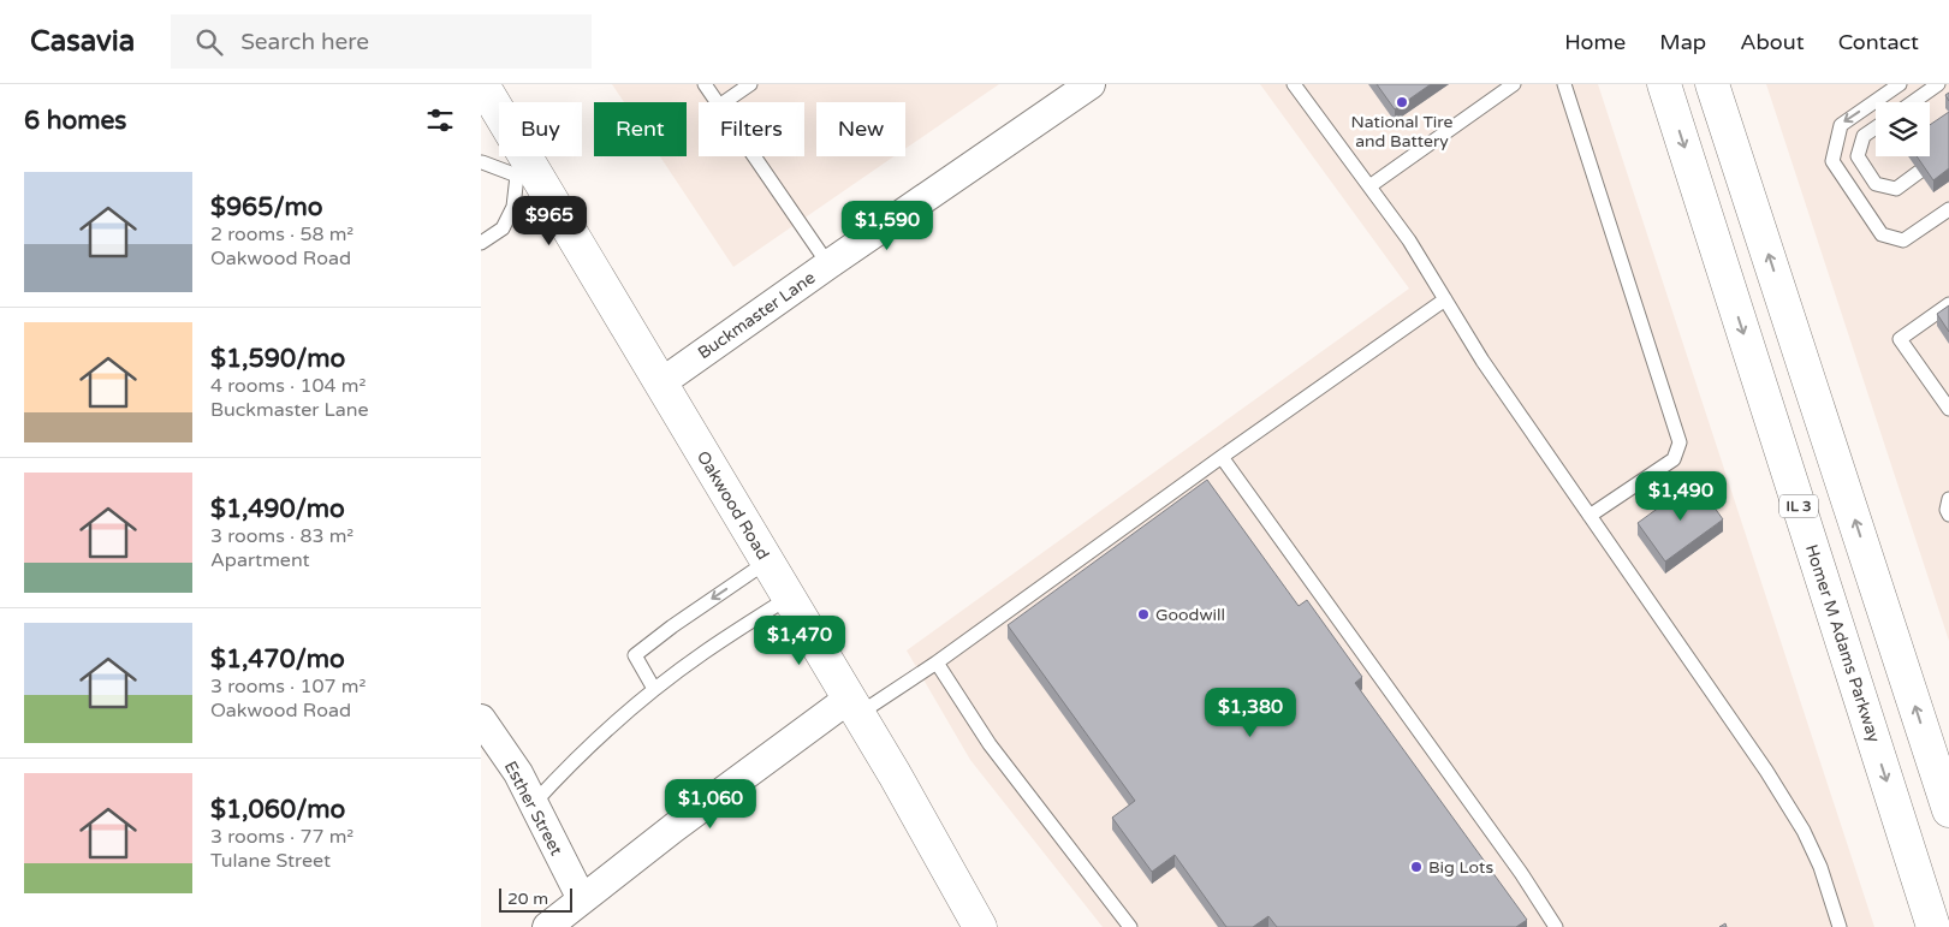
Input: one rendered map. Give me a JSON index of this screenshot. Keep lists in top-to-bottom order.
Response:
{
  "streets": {
    "main road": ["Oakwood Road", "IL 3", "Homer M Adams Parkway"],
    "street": ["Buckmaster Lane", "Esther Street"]
  },
  "crossings": [
    ["Buckmaster Lane", "Oakwood Road"]
  ],
  "places": ["National Tire and Battery", "Goodwill", "Big Lots"],
  "scale_bar": "20 m",
  "page": {
    "header": "Casavia",
    "search": "Search here",
    "nav": [
      "Home",
      "Map",
      "About",
      "Contact"
    ],
    "heading": "6 homes",
    "chip": [
      "Buy",
      "Rent",
      "Filters",
      "New"
    ],
    "list": [
      {
        "name": "$965/mo",
        "note": "2 rooms · 58 m² · Oakwood Road"
      },
      {
        "name": "$1,590/mo",
        "note": "4 rooms · 104 m² · Buckmaster Lane"
      },
      {
        "name": "$1,490/mo",
        "note": "3 rooms · 83 m² · Apartment"
      },
      {
        "name": "$1,470/mo",
        "note": "3 rooms · 107 m² · Oakwood Road"
      },
      {
        "name": "$1,060/mo",
        "note": "3 rooms · 77 m² · Tulane Street"
      }
    ],
    "price": [
      "$965",
      "$1,590",
      "$1,490",
      "$1,470",
      "$1,380",
      "$1,060"
    ],
    "scale": "20 m"
  }
}
